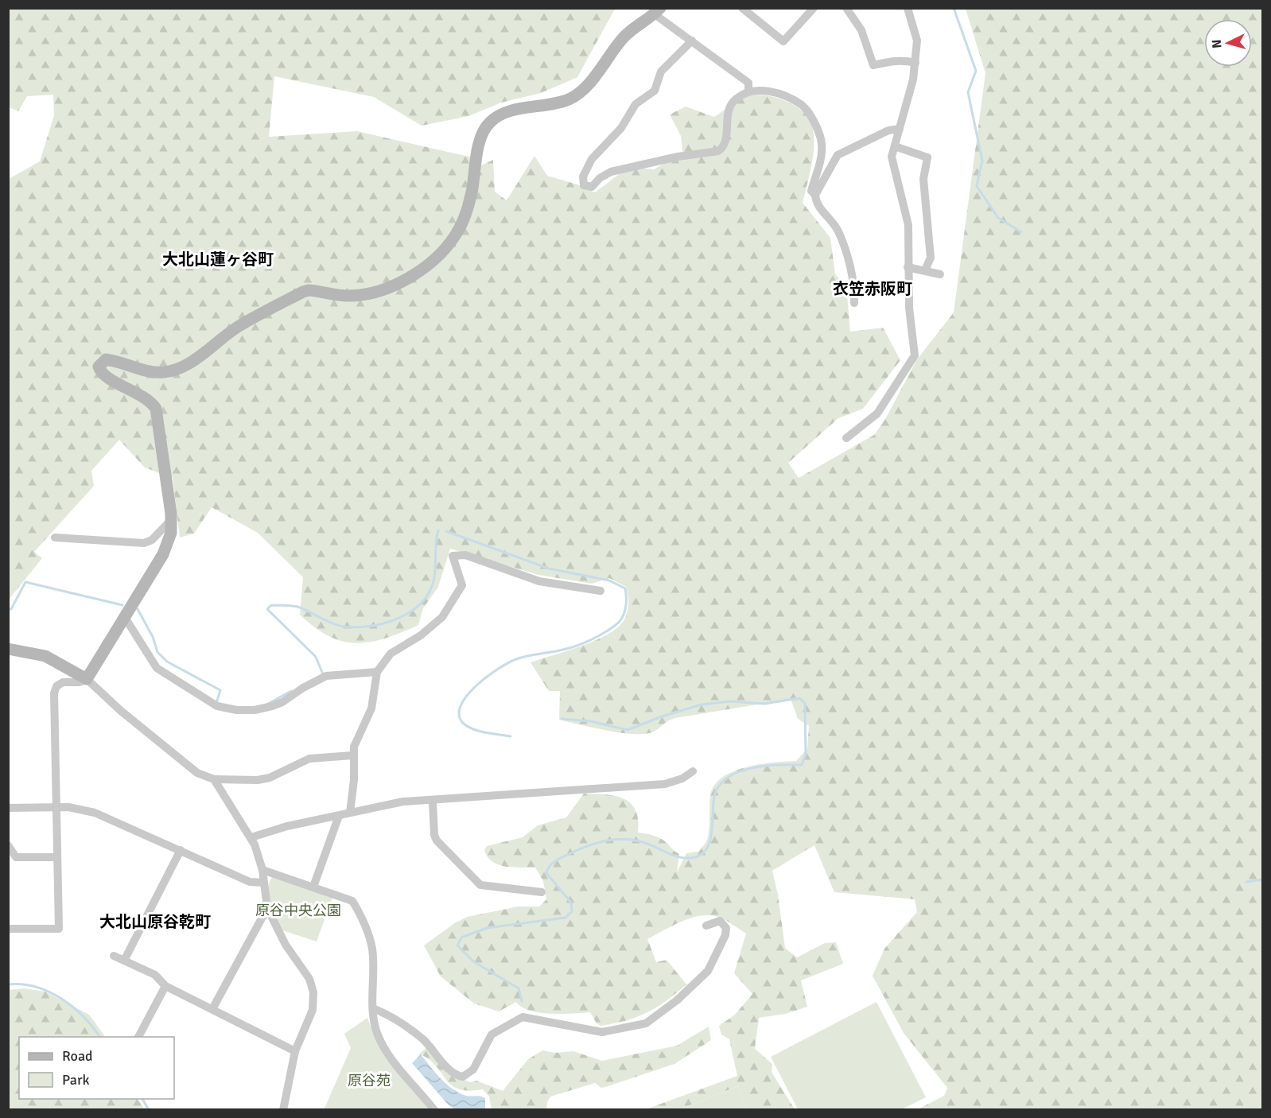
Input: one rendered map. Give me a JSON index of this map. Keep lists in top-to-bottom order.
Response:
{
  "districts": ["大北山蓮ヶ谷町", "衣笠赤阪町", "大北山原谷乾町"],
  "parks": ["原谷中央公園", "原谷苑"],
  "legend": ["Road", "Park"],
  "north": "left"
}
